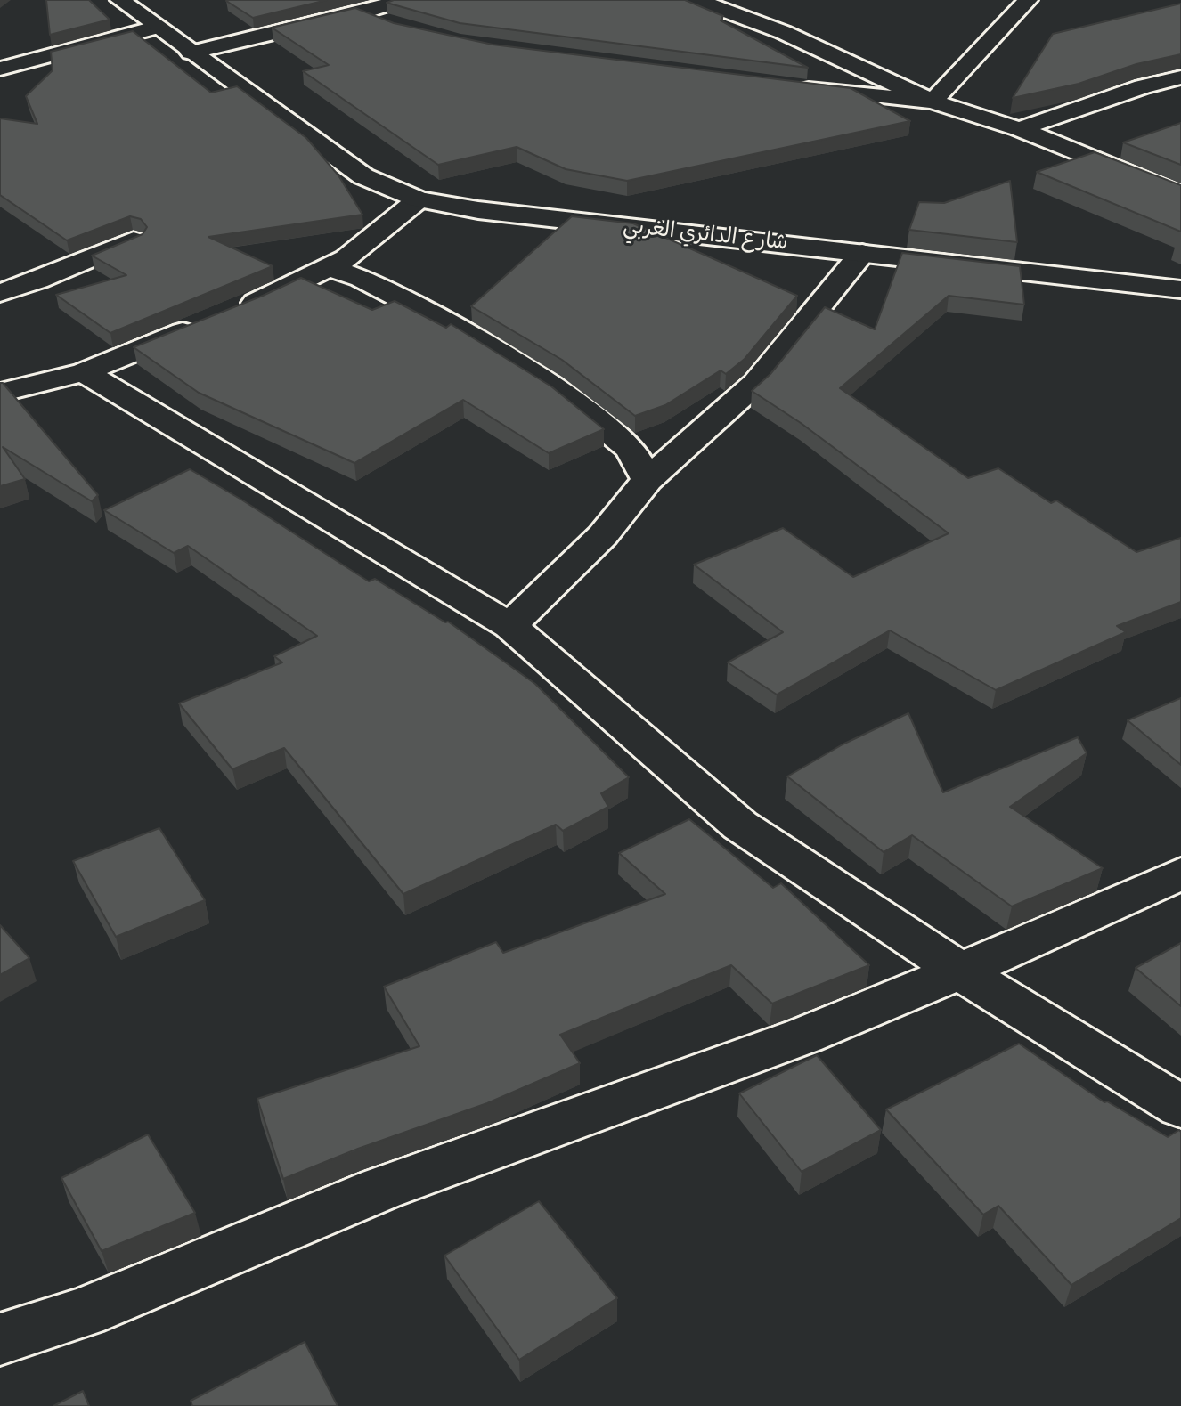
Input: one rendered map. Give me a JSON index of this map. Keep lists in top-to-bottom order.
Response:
{
  "streets": {
    "street": ["شارع الدائري الغربي"]
  }
}
